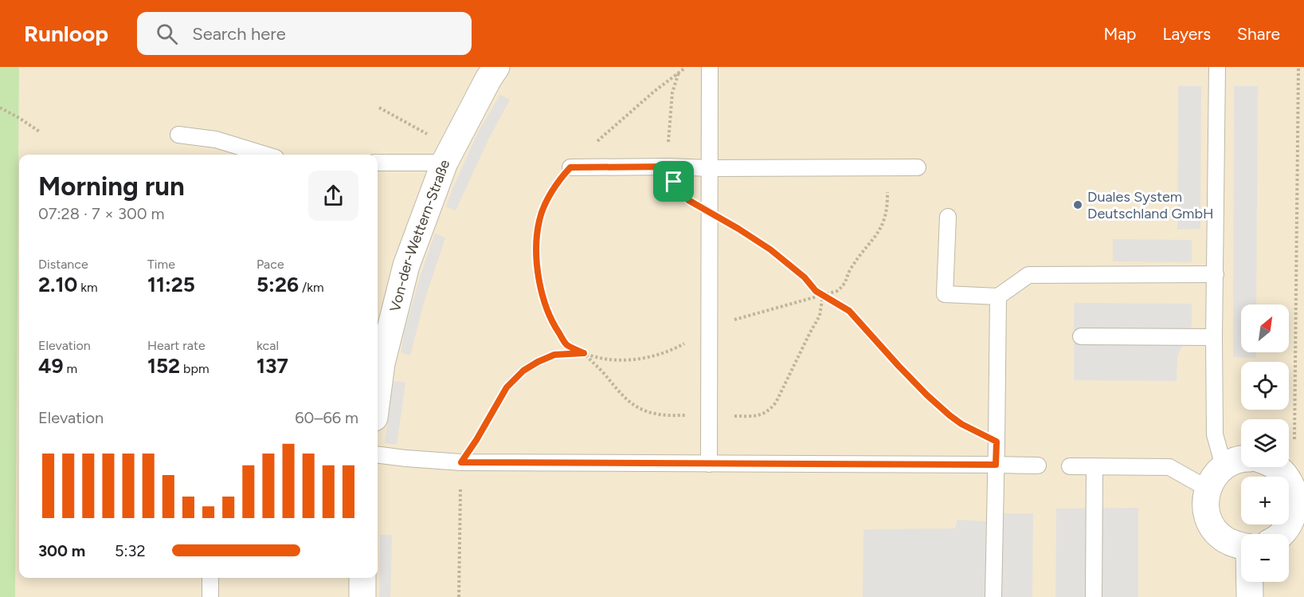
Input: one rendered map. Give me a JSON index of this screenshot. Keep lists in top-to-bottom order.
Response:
{
  "streets": {
    "street": ["Von-der-Wettern-Straße"]
  },
  "places": ["Duales System Deutschland GmbH"],
  "north": "top right",
  "page": {
    "header": "Runloop",
    "search": "Search here",
    "nav": ["Map", "Layers", "Share"],
    "heading": ["Morning run", "07:28 · 7 × 300 m"],
    "stats": [
      ["Distance", "2.10 km"],
      ["Time", "11:25"],
      ["Pace", "5:26 /km"],
      ["Elevation", "49 m"],
      ["Heart rate", "152 bpm"],
      ["kcal", "137"]
    ],
    "map_buttons": ["+", "−"],
    "chart": ["Elevation", "60–66 m"],
    "list": [
      {
        "name": "300 m",
        "note": "5:32"
      }
    ]
  }
}
